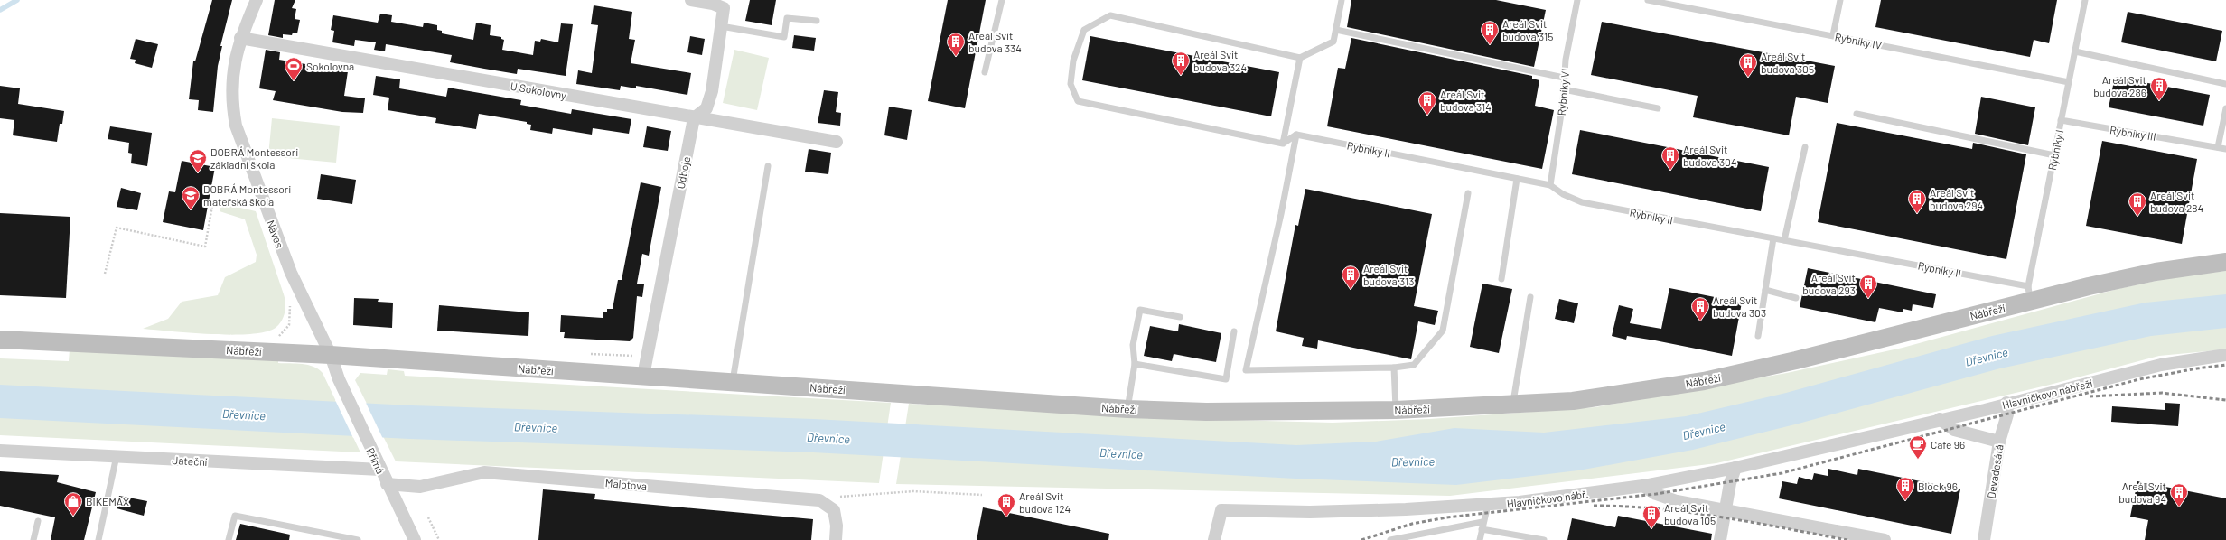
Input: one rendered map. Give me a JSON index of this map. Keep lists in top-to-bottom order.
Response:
{
  "streets": {
    "street": [
      "U Sokolovny",
      "Odboje",
      "Náves",
      "Nábřeží",
      "Hlavničkovo nábřeží",
      "Jateční",
      "Přímá",
      "Devadesátá",
      "Malotova",
      "Hlavničkovo nábř."
    ],
    "lane": [
      "Rybníky IV",
      "Rybníky VI",
      "Rybníky III",
      "Rybníky II",
      "Rybníky I"
    ]
  },
  "crossings": [
    ["Rybníky IV", "Rybníky I"],
    ["U Sokolovny", "Odboje"],
    ["U Sokolovny", "Náves"],
    ["Rybníky VI", "Rybníky II"],
    ["Rybníky III", "Rybníky I"],
    ["Rybníky II", "Rybníky I"],
    ["Rybníky II", "Nábřeží"],
    ["Rybníky I", "Nábřeží"],
    ["Odboje", "Nábřeží"],
    ["Náves", "Nábřeží"],
    ["Náves", "Přímá"],
    ["Hlavničkovo nábřeží", "Devadesátá"],
    ["Hlavničkovo nábřeží", "Hlavničkovo nábř."],
    ["Jateční", "Přímá"],
    ["Přímá", "Malotova"]
  ],
  "water": ["Dřevnice"],
  "places": {
    "building": [
      "Areál Svit budova 315",
      "Areál Svit budova 334",
      "Areál Svit budova 324",
      "Areál Svit budova 305",
      "Areál Svit budova 286",
      "Areál Svit budova 314",
      "Areál Svit budova 304",
      "Areál Svit budova 294",
      "Areál Svit budova 284",
      "Areál Svit budova 313",
      "Areál Svit budova 293",
      "Areál Svit budova 303",
      "Block 96",
      "Areál Svit budova 94",
      "Areál Svit budova 124",
      "Areál Svit budova 105"
    ],
    "sports": ["Sokolovna"],
    "school or university": ["DOBRÁ Montessori základní škola", "DOBRÁ Montessori mateřská škola"],
    "cafe": ["Cafe 96"],
    "shop": ["BIKEMAX"]
  }
}
